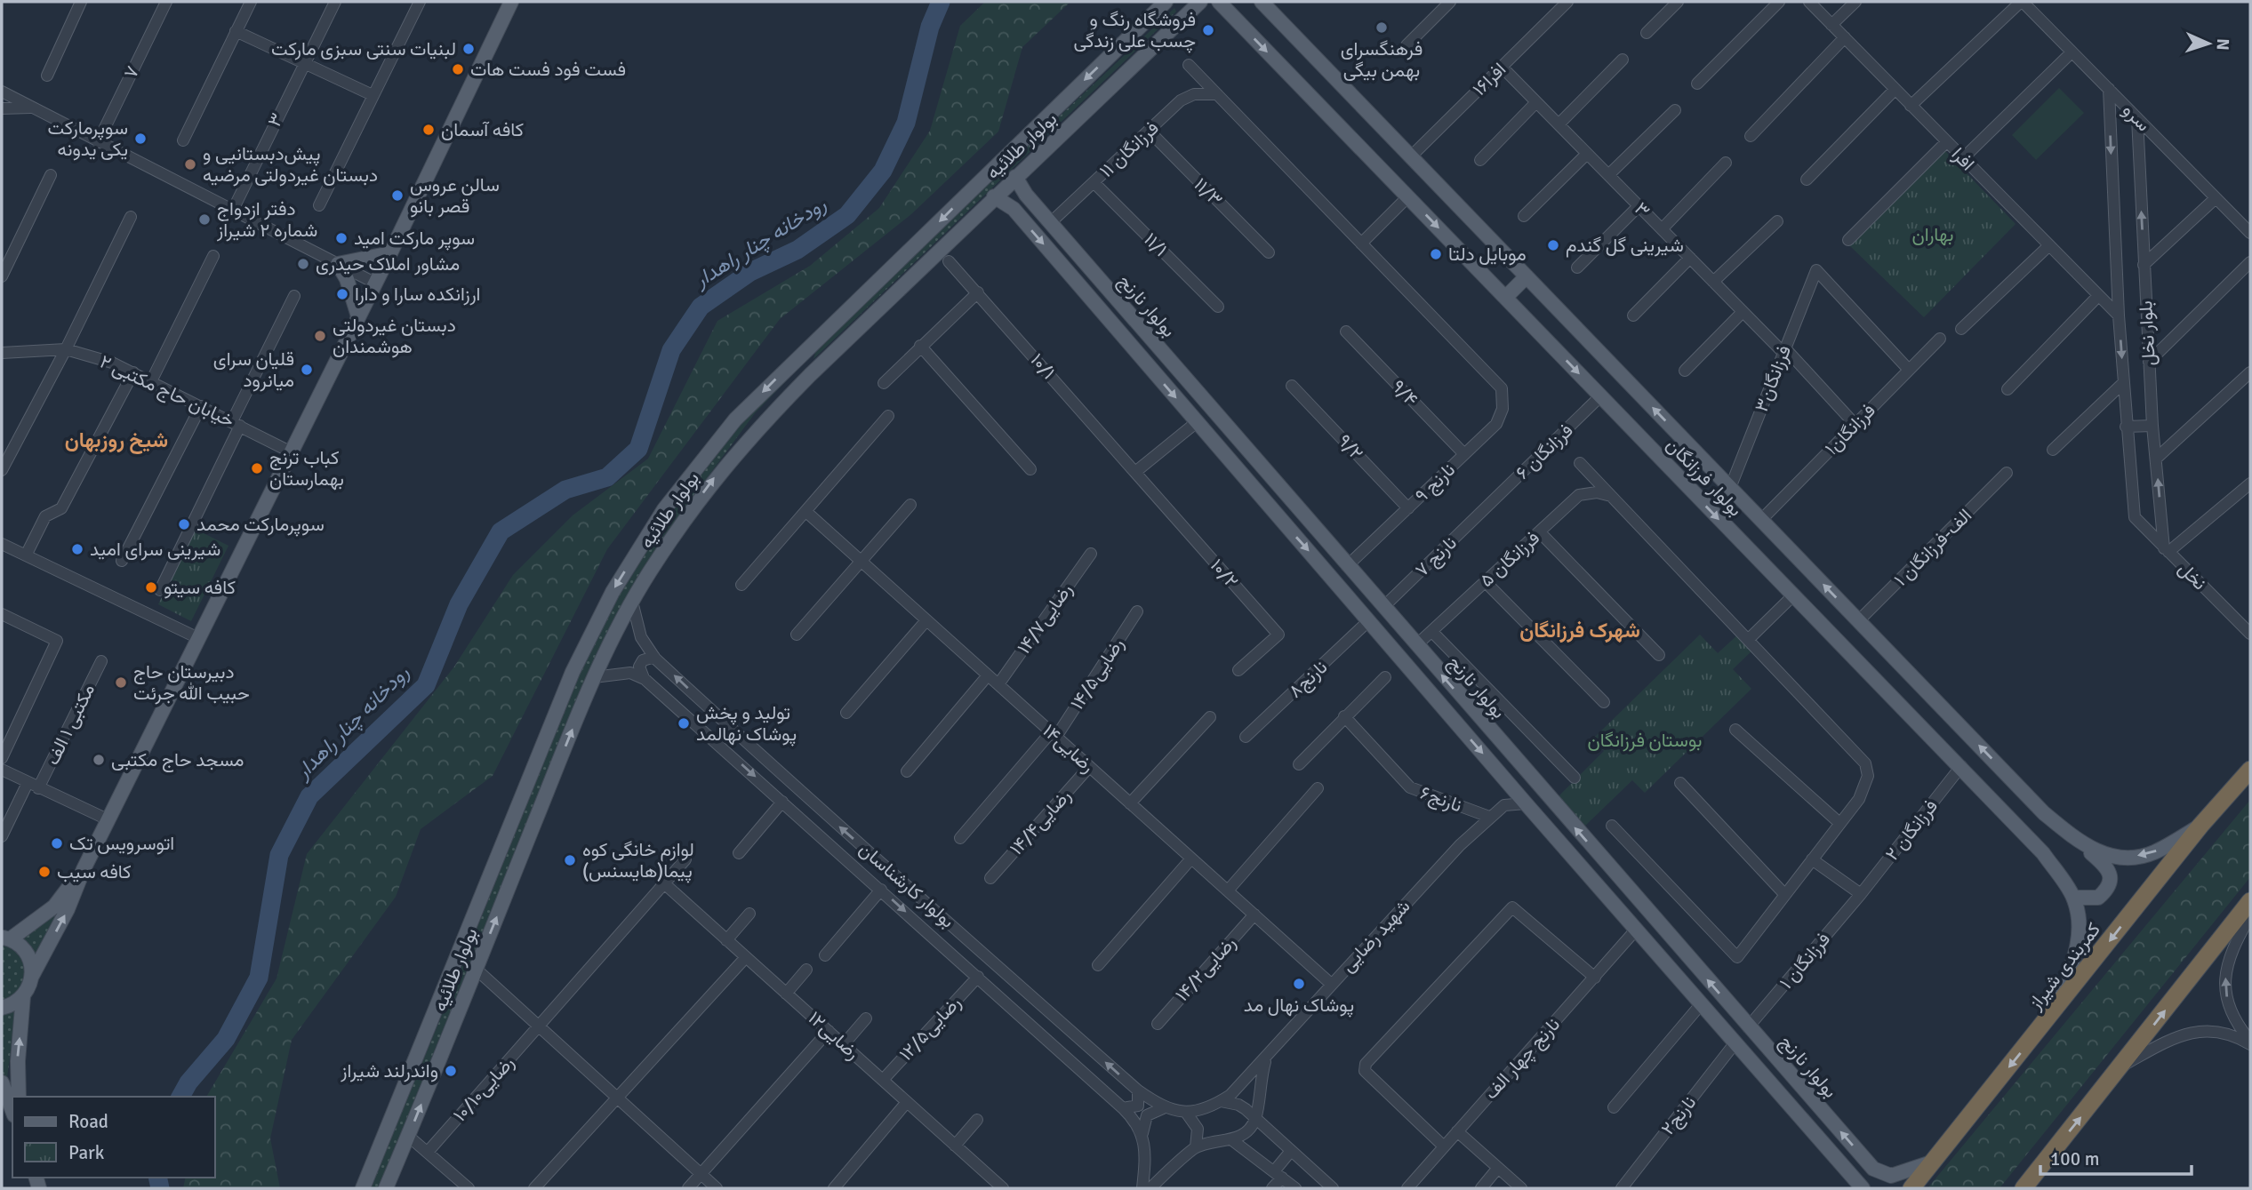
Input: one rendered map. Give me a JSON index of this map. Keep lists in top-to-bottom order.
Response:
{
  "streets": {
    "highway": ["کمربندی شیراز"],
    "main road": ["بولوار طلائیه", "بولوار نارنج", "بولوار فرزانگان"],
    "street": [
      "۷",
      "۱۶افرا",
      "سرو",
      "۳",
      "فرزانگان ۱۱",
      "افرا",
      "۱۱/۳",
      "۱۱/۱",
      "بلوار نخل",
      "۱۰/۱",
      "فرزانگان۳",
      "خیابان حاج مکتبی ۲",
      "۹/۴",
      "فرزانگان۱",
      "۹/۲",
      "فرزانگان ۶",
      "نارنج ۹",
      "۱ الف-فرزانگان",
      "نارنج ۷",
      "فرزانگان ۵",
      "۱۰/۲",
      "نخل",
      "رضایی۱۴/۷",
      "رضایی۱۴/۵",
      "نارنج۸",
      "مکتبی ۱ الف",
      "رضایی۱۴",
      "نارنج۶",
      "رضایی۱۴/۴",
      "فرزانگان ۲",
      "بولوار کارشناسان",
      "شهید رضایی",
      "فرزانگان ۱",
      "رضایی۱۴/۲",
      "رضایی۱۲/۵",
      "رضایی۱۲",
      "نارنج چهار الف",
      "رضایی۱۰/۱۰",
      "نارنج۲"
    ]
  },
  "crossings": [
    ["۱۶افرا", "۳"],
    ["۱۶افرا", "بولوار فرزانگان"],
    ["سرو", "بلوار نخل"],
    ["۳", "فرزانگان۳"],
    ["۳", "فرزانگان۱"],
    ["بولوار طلائیه", "بولوار نارنج"],
    ["بولوار طلائیه", "بولوار کارشناسان"],
    ["فرزانگان ۱۱", "۱۱/۳"],
    ["فرزانگان ۱۱", "۱۱/۱"],
    ["فرزانگان ۱۱", "بولوار نارنج"],
    ["افرا", "بلوار نخل"],
    ["بولوار نارنج", "نارنج ۹"],
    ["بولوار نارنج", "نارنج ۷"],
    ["بولوار نارنج", "فرزانگان ۵"],
    ["بولوار نارنج", "نارنج۸"],
    ["بولوار نارنج", "فرزانگان ۱"],
    ["بولوار نارنج", "نارنج چهار الف"],
    ["بولوار نارنج", "نارنج۲"],
    ["بلوار نخل", "نخل"],
    ["۱۰/۱", "۱۰/۲"],
    ["فرزانگان۳", "فرزانگان۱"],
    ["فرزانگان۳", "بولوار فرزانگان"],
    ["۹/۴", "نارنج ۹"],
    ["فرزانگان۱", "بولوار فرزانگان"],
    ["۹/۲", "نارنج ۹"],
    ["فرزانگان ۶", "بولوار فرزانگان"],
    ["فرزانگان ۶", "نارنج ۷"],
    ["بولوار فرزانگان", "۱ الف-فرزانگان"],
    ["بولوار فرزانگان", "فرزانگان ۲"],
    ["بولوار فرزانگان", "کمربندی شیراز"],
    ["رضایی۱۴/۷", "رضایی۱۴"],
    ["رضایی۱۴/۵", "رضایی۱۴"],
    ["رضایی۱۴", "رضایی۱۴/۴"],
    ["رضایی۱۴", "شهید رضایی"],
    ["رضایی۱۴", "رضایی۱۴/۲"],
    ["نارنج۶", "شهید رضایی"],
    ["فرزانگان ۲", "فرزانگان ۱"],
    ["بولوار کارشناسان", "رضایی۱۲/۵"],
    ["رضایی۱۲/۵", "رضایی۱۲"],
    ["رضایی۱۲", "رضایی۱۰/۱۰"]
  ],
  "districts": ["شیخ روزبهان", "شهرک فرزانگان"],
  "water": ["رودخانه چنار راهدار"],
  "parks": ["بهاران", "بوستان فرزانگان"],
  "places": [
    "فرهنگسرای بهمن بیگی",
    "فروشگاه رنگ و چسب علی زندگی",
    "لبنیات سنتی سبزی مارکت",
    "فست فود فست هات",
    "کافه آسمان",
    "سوپرمارکت یکی یدونه",
    "پیش‌دبستانیی و دبستان غیردولتی مرضیه",
    "سالن عروس قصر بانو",
    "دفتر ازدواج شماره ۲ شیراز",
    "سوپر مارکت امید",
    "شیرینی گل گندم",
    "موبایل دلتا",
    "مشاور املاک حیدری",
    "ارزانکده سارا و دارا",
    "دبستان غیردولتی هوشمندان",
    "قلیان سرای میانرود",
    "کباب ترنج بهمارستان",
    "سوپرمارکت محمد",
    "شیرینی سرای امید",
    "کافه سیتو",
    "دبیرستان حاج حبیب الله جرئت",
    "تولید و پخش پوشاک نهالمد",
    "مسجد حاج مکتبی",
    "اتوسرویس تک",
    "لوازم خانگی کوه پیما(هایسنس)",
    "کافه سیب",
    "پوشاک نهال مد",
    "واندرلند شیراز"
  ],
  "legend": ["Road", "Park"],
  "scale_bar": "100 m",
  "north": "right"
}
